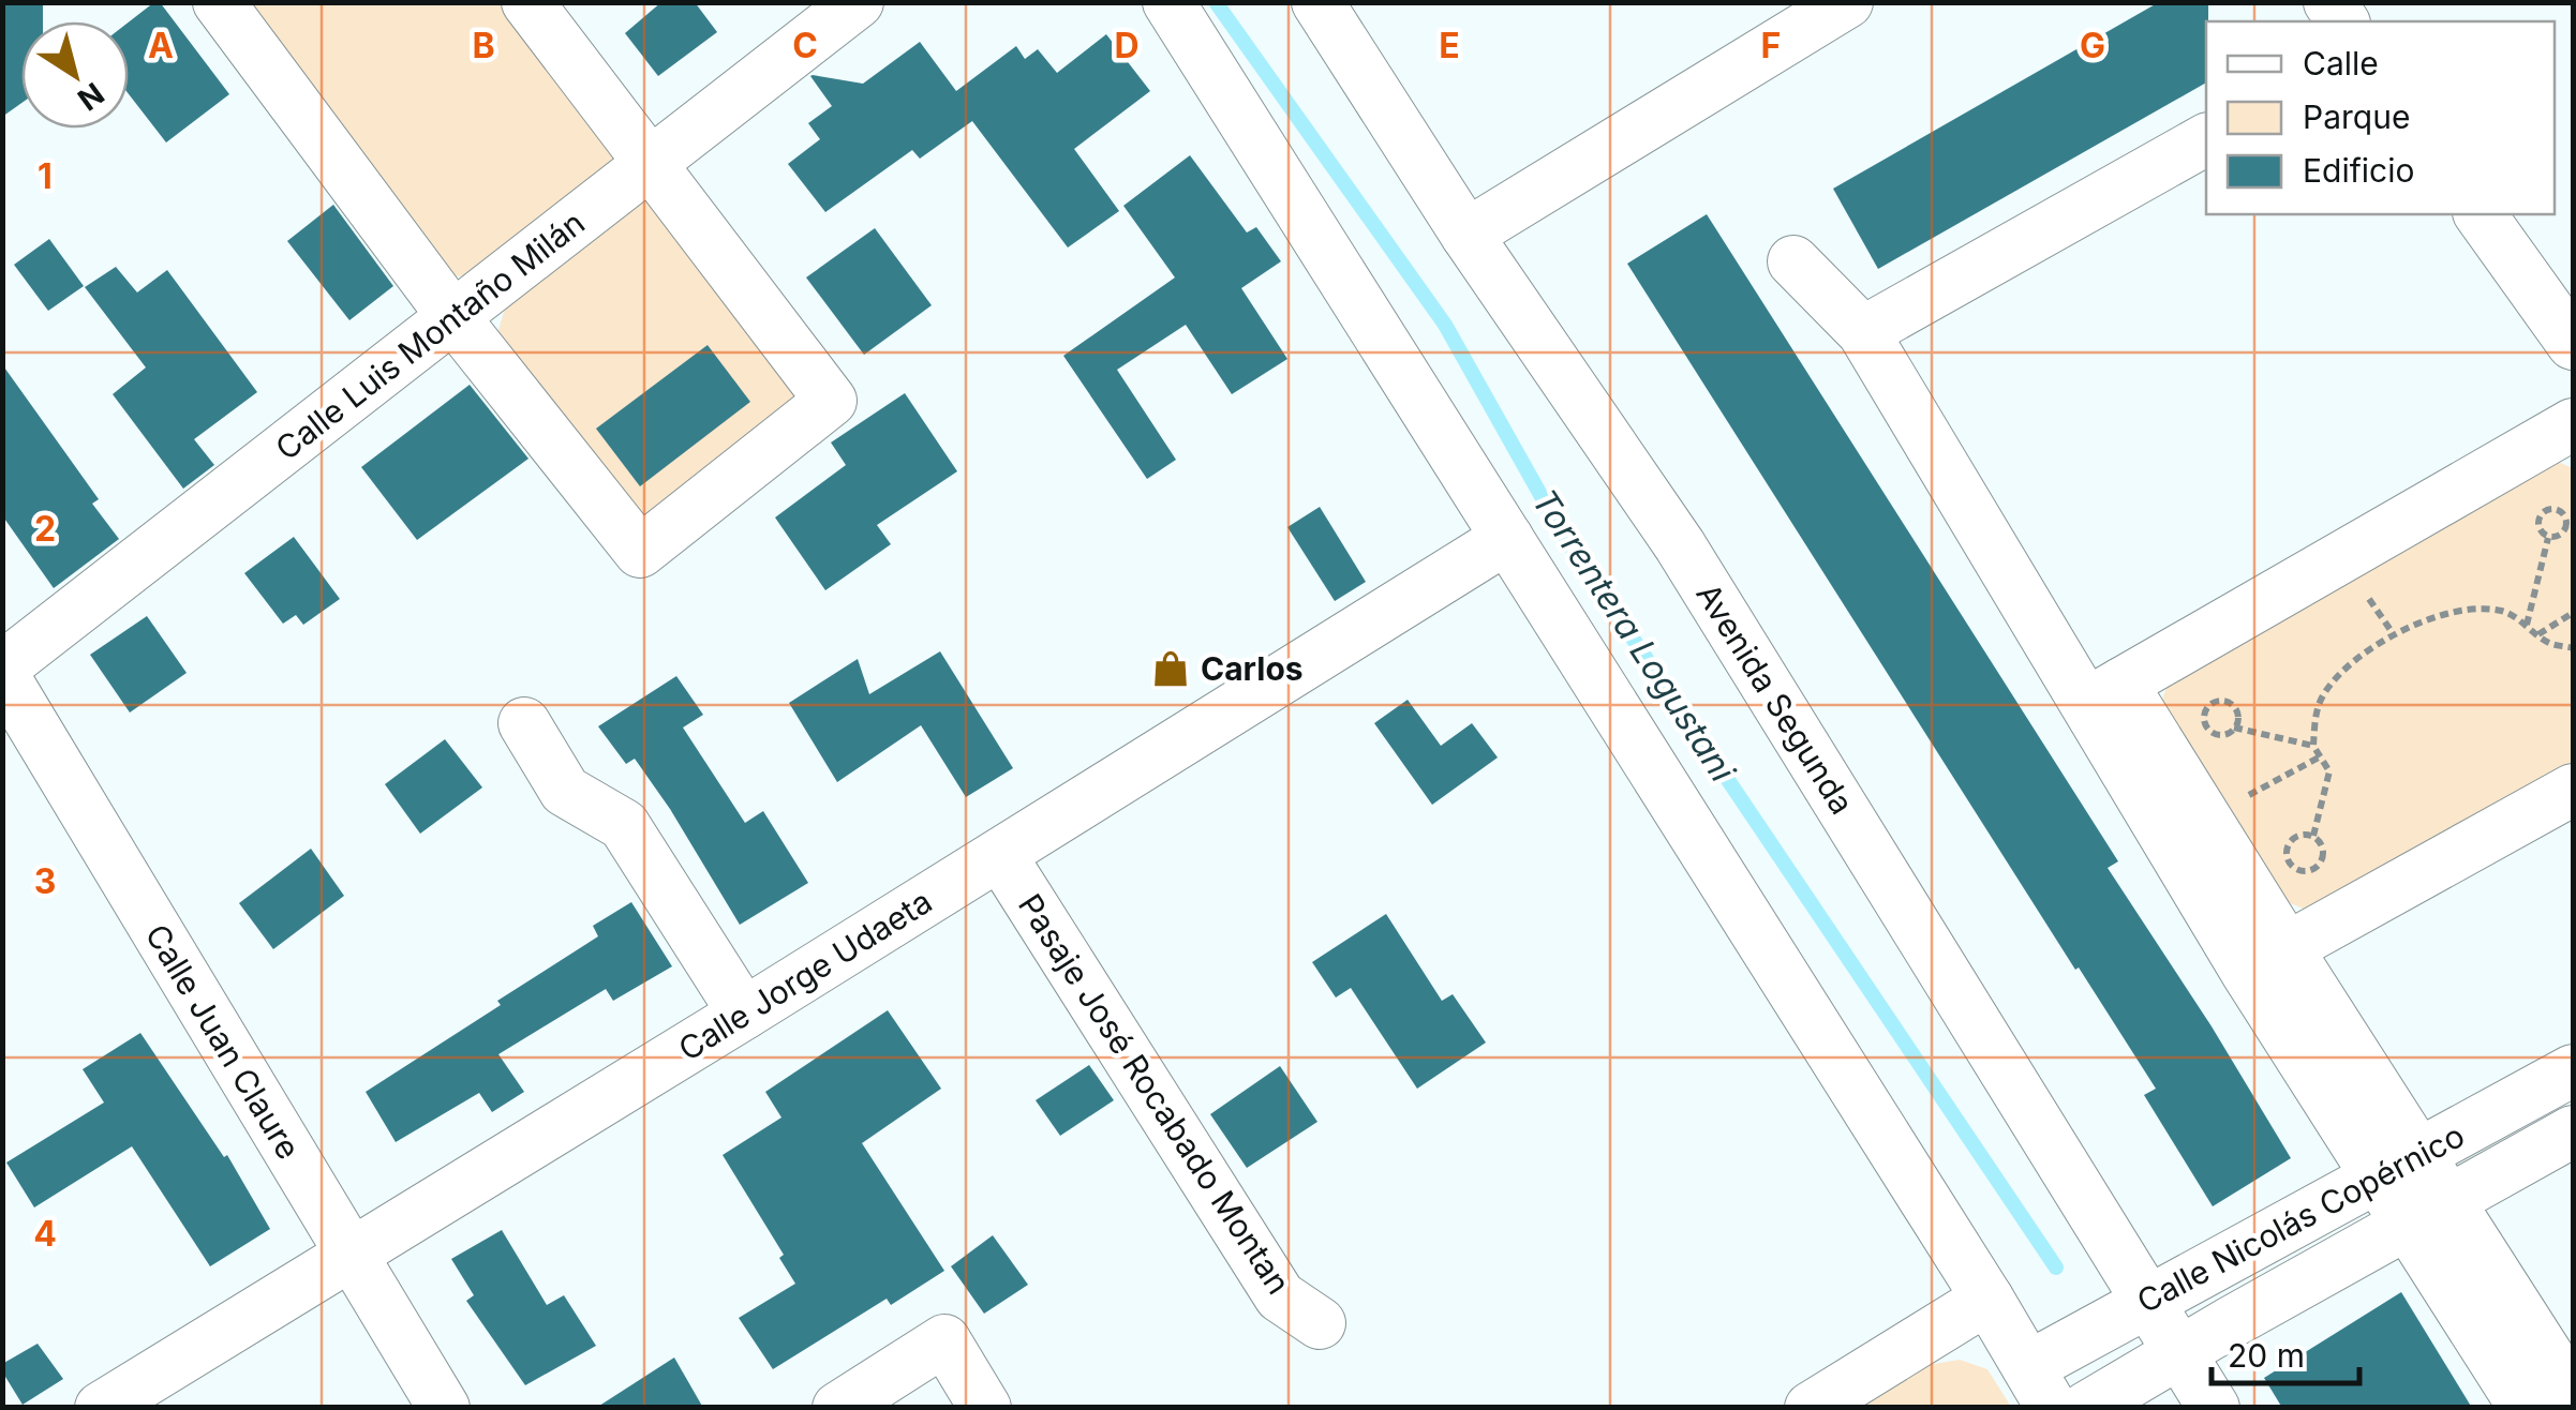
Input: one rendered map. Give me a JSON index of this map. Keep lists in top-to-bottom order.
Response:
{
  "streets": {
    "street": [
      "Calle Luis Montaño Milán",
      "Avenida Segunda",
      "Calle Jorge Udaeta",
      "Calle Juan Claure",
      "Pasaje José Rocabado Montan",
      "Calle Nicolás Copérnico"
    ]
  },
  "crossings": [
    ["Calle Luis Montaño Milán", "Calle Juan Claure"],
    ["Avenida Segunda", "Calle Nicolás Copérnico"],
    ["Calle Jorge Udaeta", "Calle Juan Claure"],
    ["Calle Jorge Udaeta", "Pasaje José Rocabado Montan"]
  ],
  "water": ["Torrentera Logustani"],
  "places": {
    "shop": ["Carlos"]
  },
  "legend": ["Calle", "Parque", "Edificio"],
  "scale_bar": "20 m",
  "north": "bottom right",
  "grid": {
    "columns": [
      "A",
      "B",
      "C",
      "D",
      "E",
      "F",
      "G"
    ],
    "rows": [
      "1",
      "2",
      "3",
      "4"
    ]
  }
}
